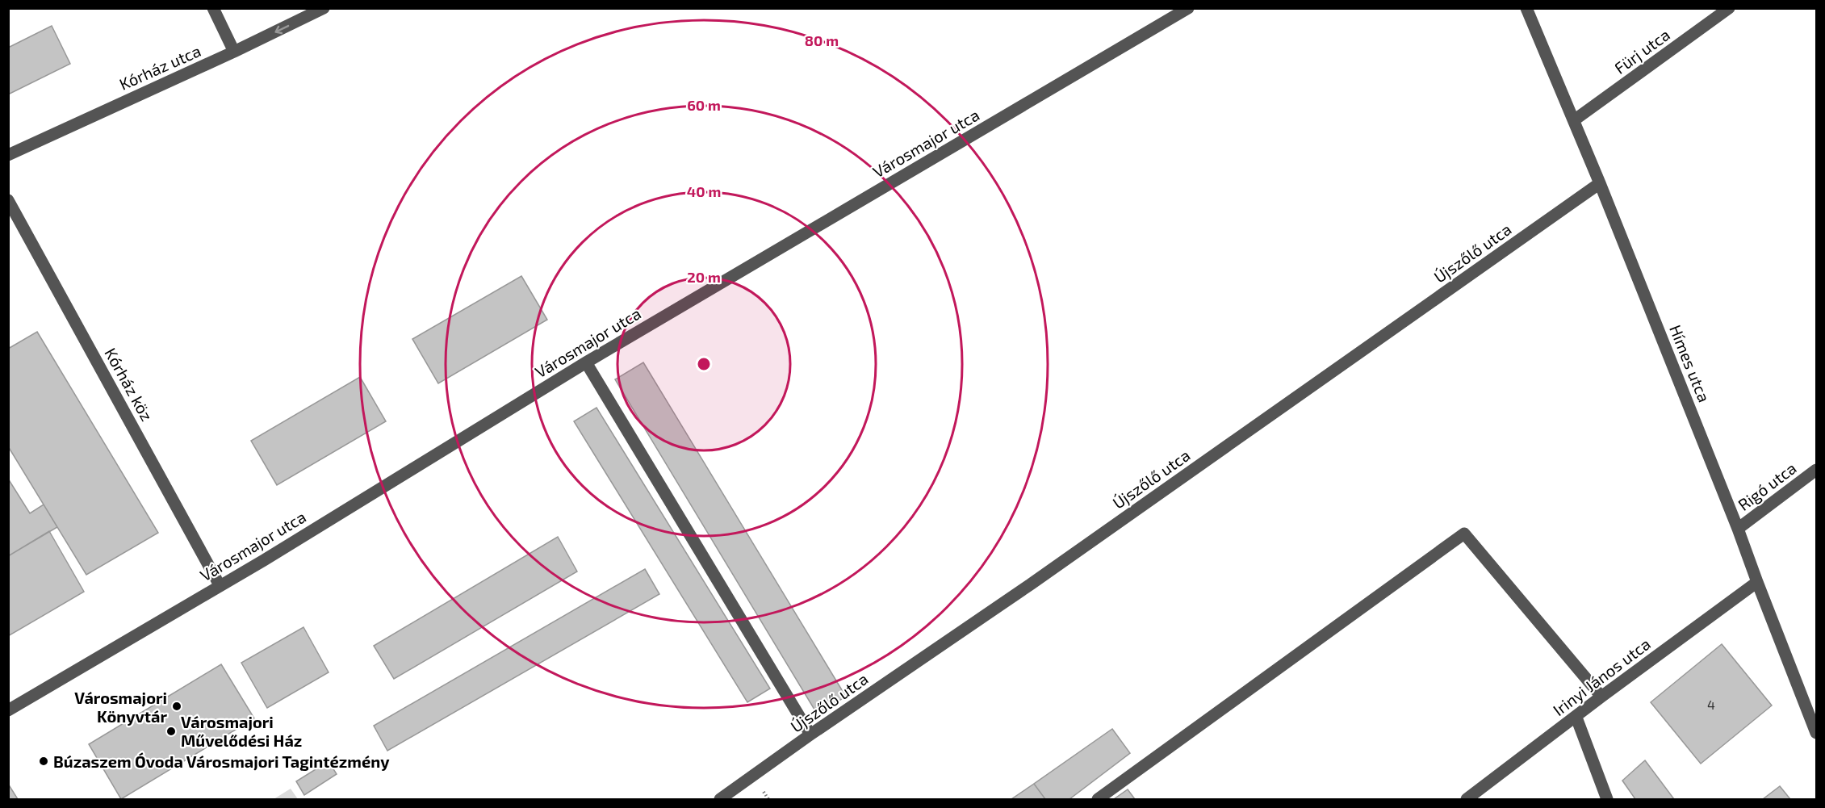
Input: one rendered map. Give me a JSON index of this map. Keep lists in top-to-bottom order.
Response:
{
  "streets": {
    "street": [
      "Fürj utca",
      "Kórház utca",
      "Városmajor utca",
      "Újszőlő utca",
      "Hímes utca",
      "Kórház köz",
      "Rigó utca",
      "Irinyi János utca"
    ]
  },
  "crossings": [
    ["Fürj utca", "Hímes utca"],
    ["Városmajor utca", "Kórház köz"],
    ["Újszőlő utca", "Hímes utca"],
    ["Hímes utca", "Rigó utca"],
    ["Hímes utca", "Irinyi János utca"]
  ],
  "places": ["Városmajori Könyvtár", "Városmajori Művelődési Ház", "Búzaszem Óvoda Városmajori Tagintézmény"],
  "house_numbers": ["4"],
  "rings": [
    "80 m",
    "60 m",
    "40 m",
    "20 m"
  ]
}
